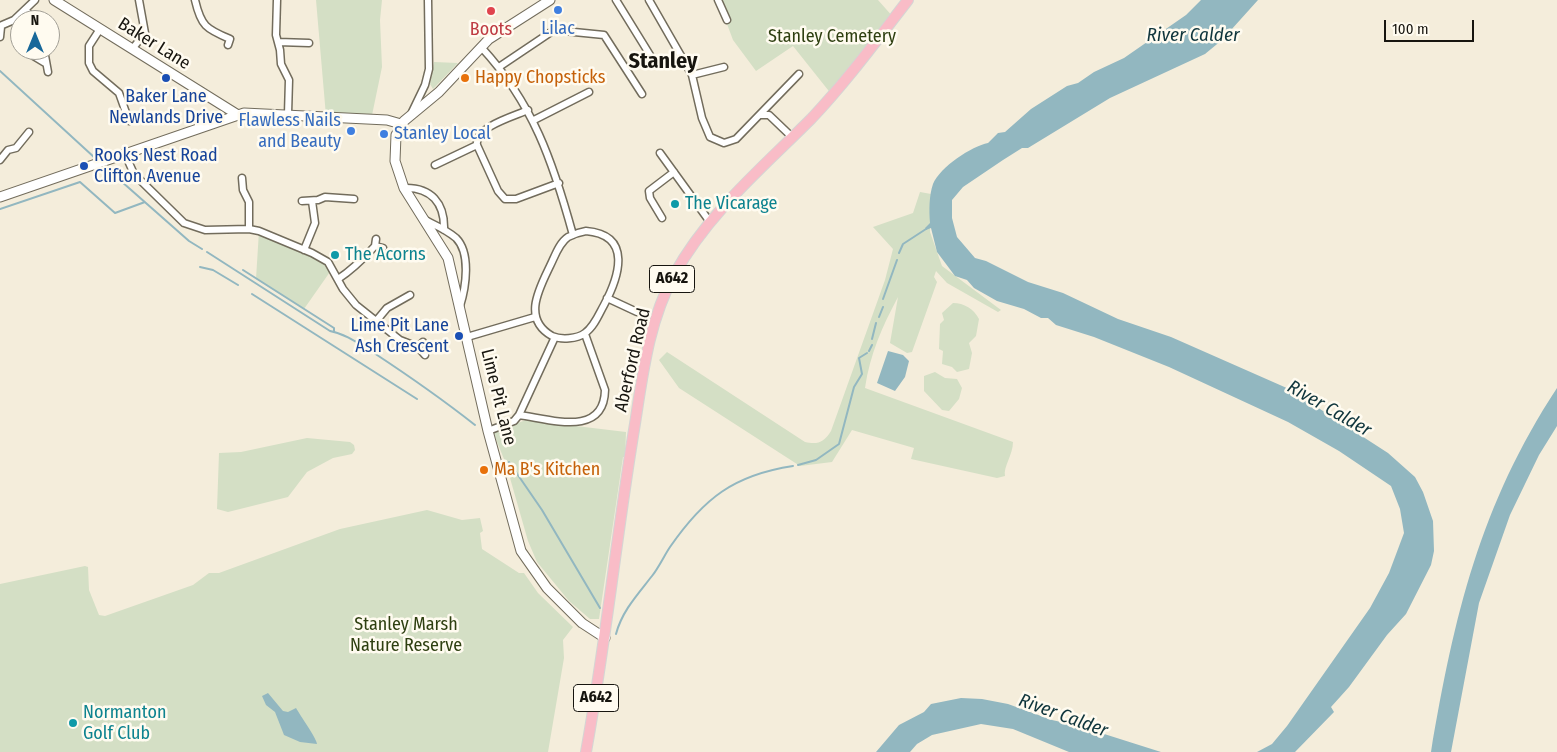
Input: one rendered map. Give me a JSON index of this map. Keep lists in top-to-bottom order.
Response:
{
  "streets": {
    "main road": ["A642", "Aberford Road"],
    "street": ["Baker Lane", "Lime Pit Lane"]
  },
  "crossings": [
    ["Aberford Road", "Lime Pit Lane"]
  ],
  "districts": ["Stanley"],
  "water": ["River Calder"],
  "parks": ["Stanley Cemetery", "Stanley Marsh Nature Reserve"],
  "places": [
    "Lilac",
    "Boots",
    "Baker Lane Newlands Drive",
    "Happy Chopsticks",
    "Flawless Nails and Beauty",
    "Stanley Local",
    "Rooks Nest Road Clifton Avenue",
    "The Vicarage",
    "The Acorns",
    "Lime Pit Lane Ash Crescent",
    "Ma B's Kitchen",
    "Normanton Golf Club"
  ],
  "scale_bar": "100 m",
  "north": "top"
}
